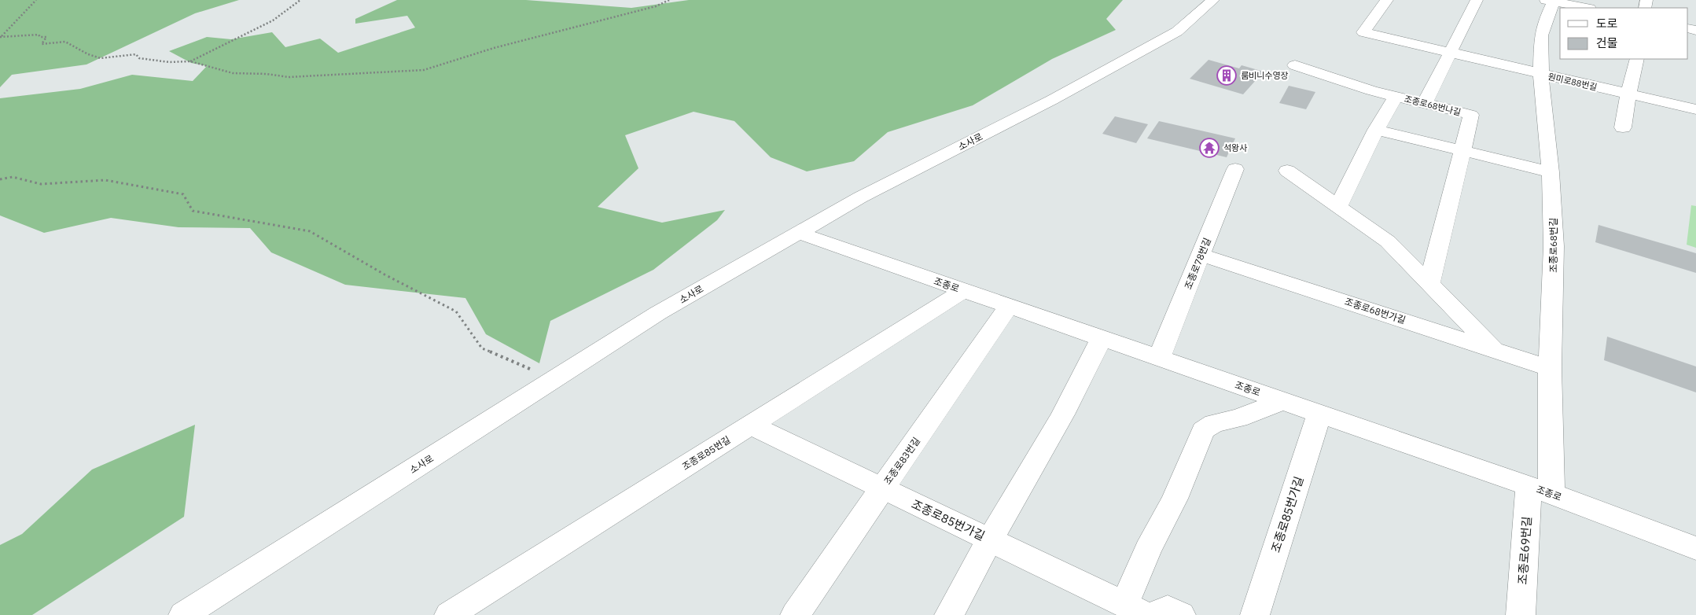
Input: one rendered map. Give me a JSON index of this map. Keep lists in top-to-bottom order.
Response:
{
  "streets": {
    "street": [
      "원미로88번길",
      "조종로68번나길",
      "소사로",
      "조종로68번길",
      "조종로78번길",
      "조종로",
      "조종로68번가길",
      "조종로85번길",
      "조종로83번길",
      "조종로85번가길",
      "조종로69번길"
    ]
  },
  "crossings": [
    ["원미로88번길", "조종로68번길"],
    ["소사로", "조종로"],
    ["조종로68번길", "조종로"],
    ["조종로68번길", "조종로68번가길"],
    ["조종로68번길", "조종로69번길"],
    ["조종로78번길", "조종로"],
    ["조종로78번길", "조종로68번가길"],
    ["조종로", "조종로85번길"],
    ["조종로", "조종로83번길"],
    ["조종로", "조종로85번가길"],
    ["조종로", "조종로69번길"],
    ["조종로85번길", "조종로85번가길"],
    ["조종로83번길", "조종로85번가길"]
  ],
  "places": {
    "building": ["룸비니수영장"],
    "temple": ["석왕사"]
  },
  "legend": ["도로", "건물"]
}
